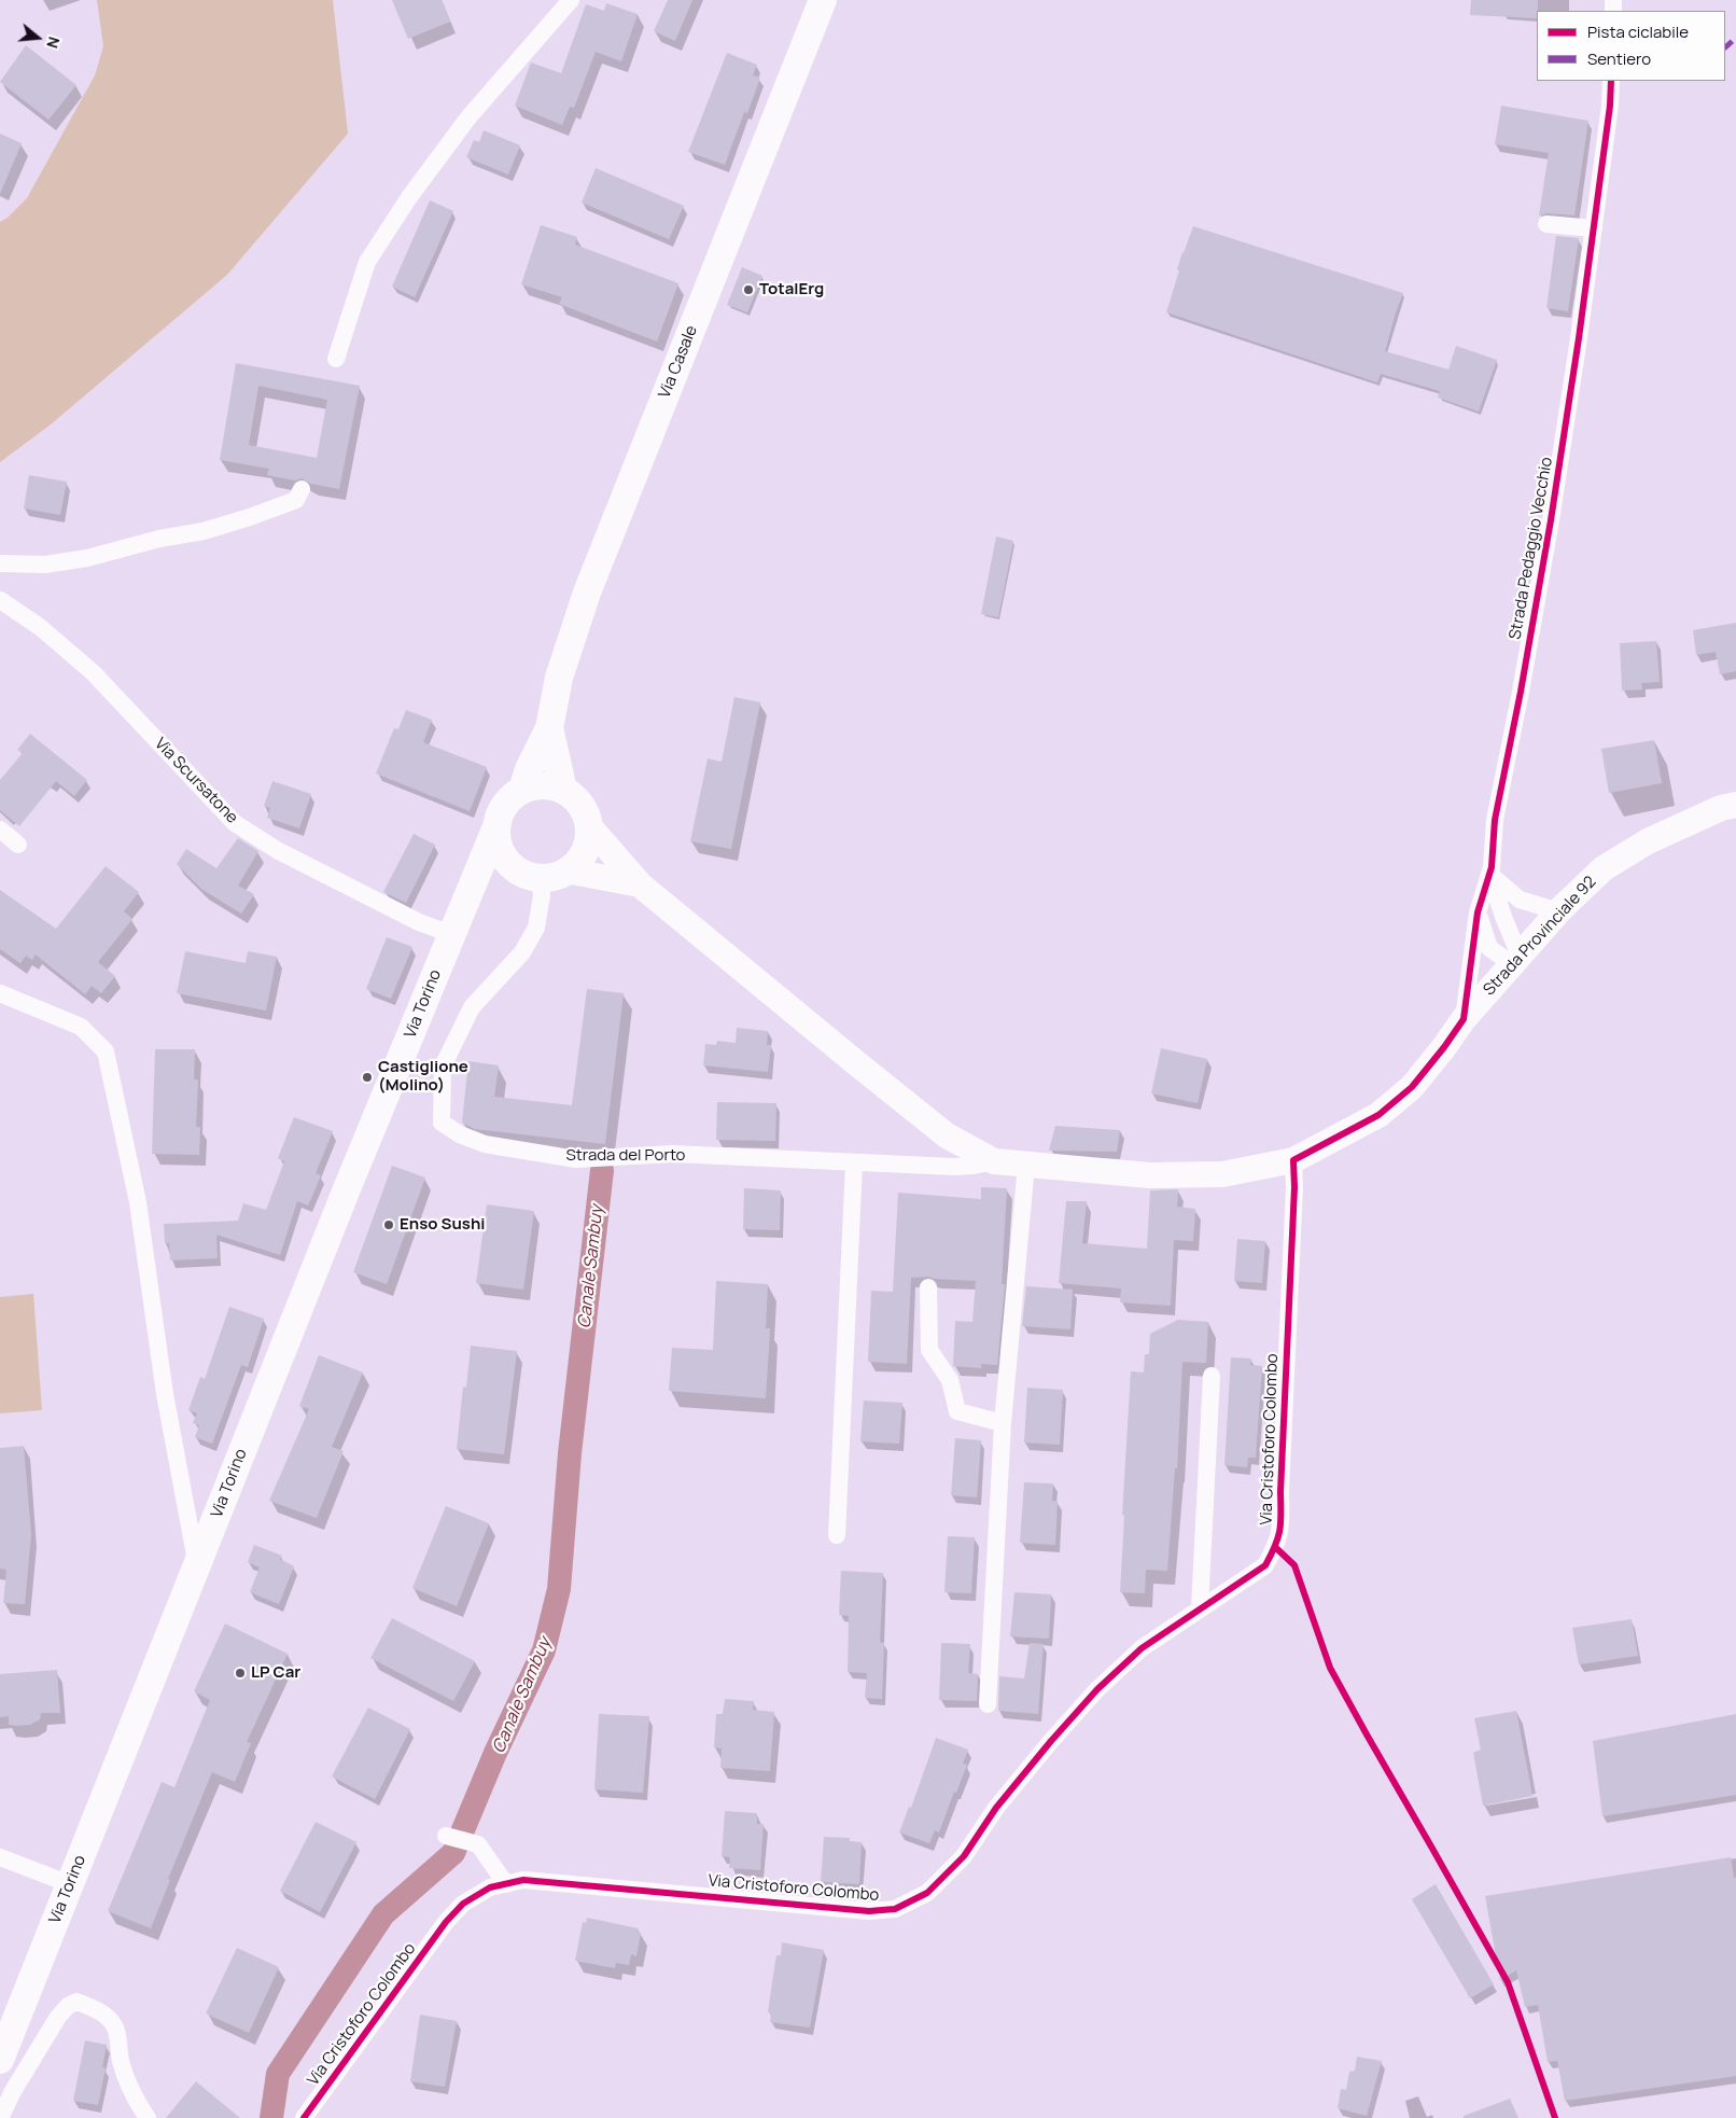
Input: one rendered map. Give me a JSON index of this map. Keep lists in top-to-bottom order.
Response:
{
  "streets": {
    "main road": ["Via Casale", "Strada Provinciale 92", "Via Torino"],
    "street": [
      "Strada Pedaggio Vecchio",
      "Via Scursatone",
      "Strada del Porto",
      "Via Cristoforo Colombo"
    ]
  },
  "crossings": [
    ["Strada Pedaggio Vecchio", "Strada Provinciale 92"],
    ["Via Scursatone", "Via Torino"],
    ["Strada Provinciale 92", "Strada del Porto"],
    ["Strada Provinciale 92", "Via Cristoforo Colombo"],
    ["Via Torino", "Strada del Porto"]
  ],
  "water": ["Canale Sambuy"],
  "places": [
    "TotalErg",
    "Castiglione (Molino)",
    "Enso Sushi",
    "LP Car"
  ],
  "legend": ["Pista ciclabile", "Sentiero"],
  "north": "right"
}
